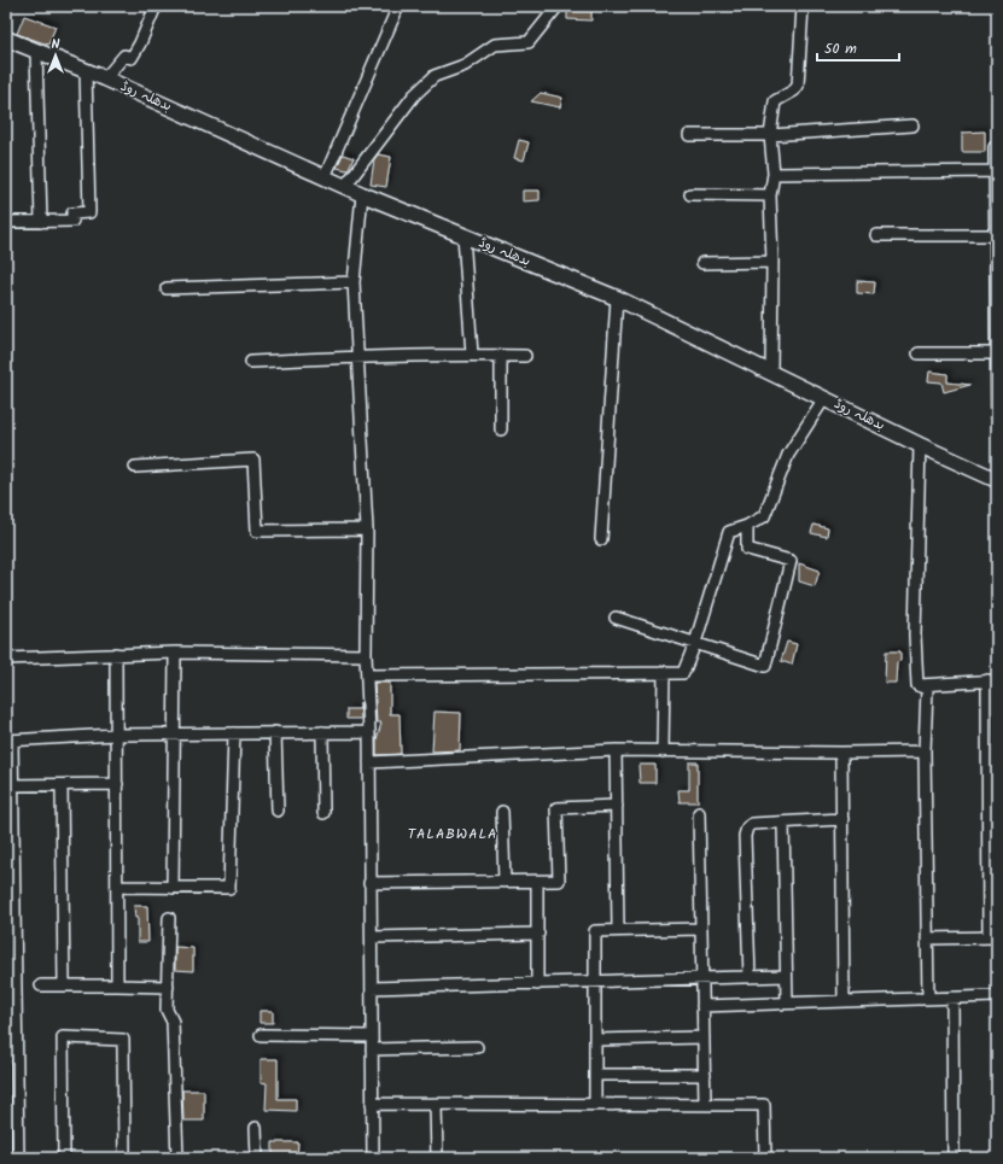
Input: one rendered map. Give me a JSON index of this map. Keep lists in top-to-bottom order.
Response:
{
  "streets": {
    "main road": ["بدھلہ روڈ"]
  },
  "districts": ["TALABWALA"],
  "scale_bar": "50 m",
  "north": "top"
}
